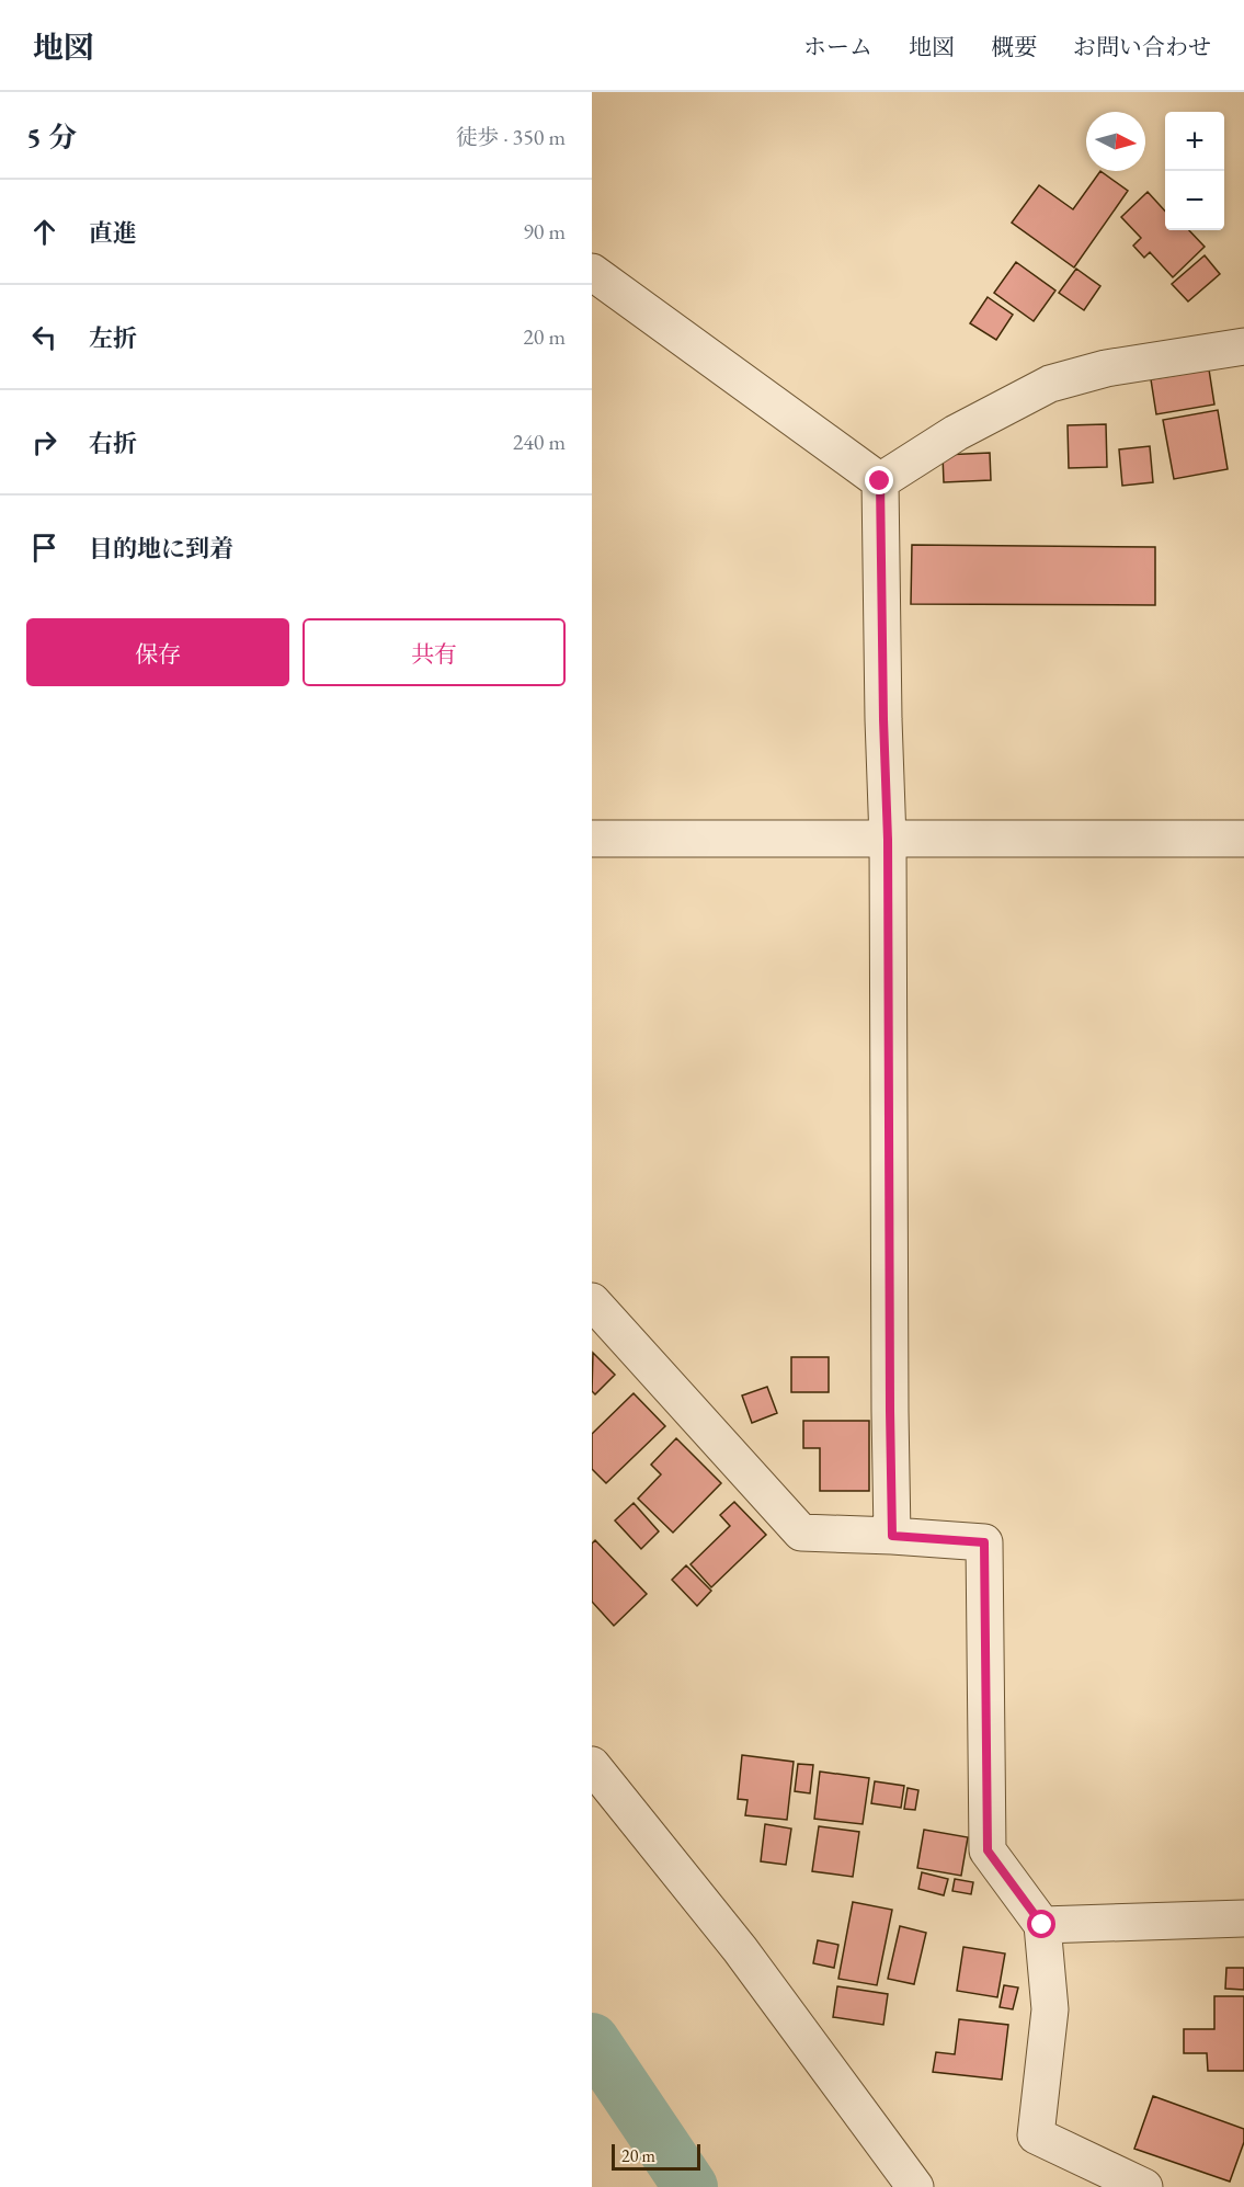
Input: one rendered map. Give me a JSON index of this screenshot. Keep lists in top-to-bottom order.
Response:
{
  "scale_bar": "20 m",
  "north": "right",
  "page": {
    "header": "地図",
    "nav": [
      "ホーム",
      "地図",
      "概要",
      "お問い合わせ"
    ],
    "heading": ["5 分", "徒歩 · 350 m"],
    "map_buttons": ["+", "−"],
    "list": [
      ["直進", "90 m"],
      ["左折", "20 m"],
      ["右折", "240 m"],
      "目的地に到着"
    ],
    "buttons": ["保存", "共有"],
    "scale": "20 m"
  }
}
